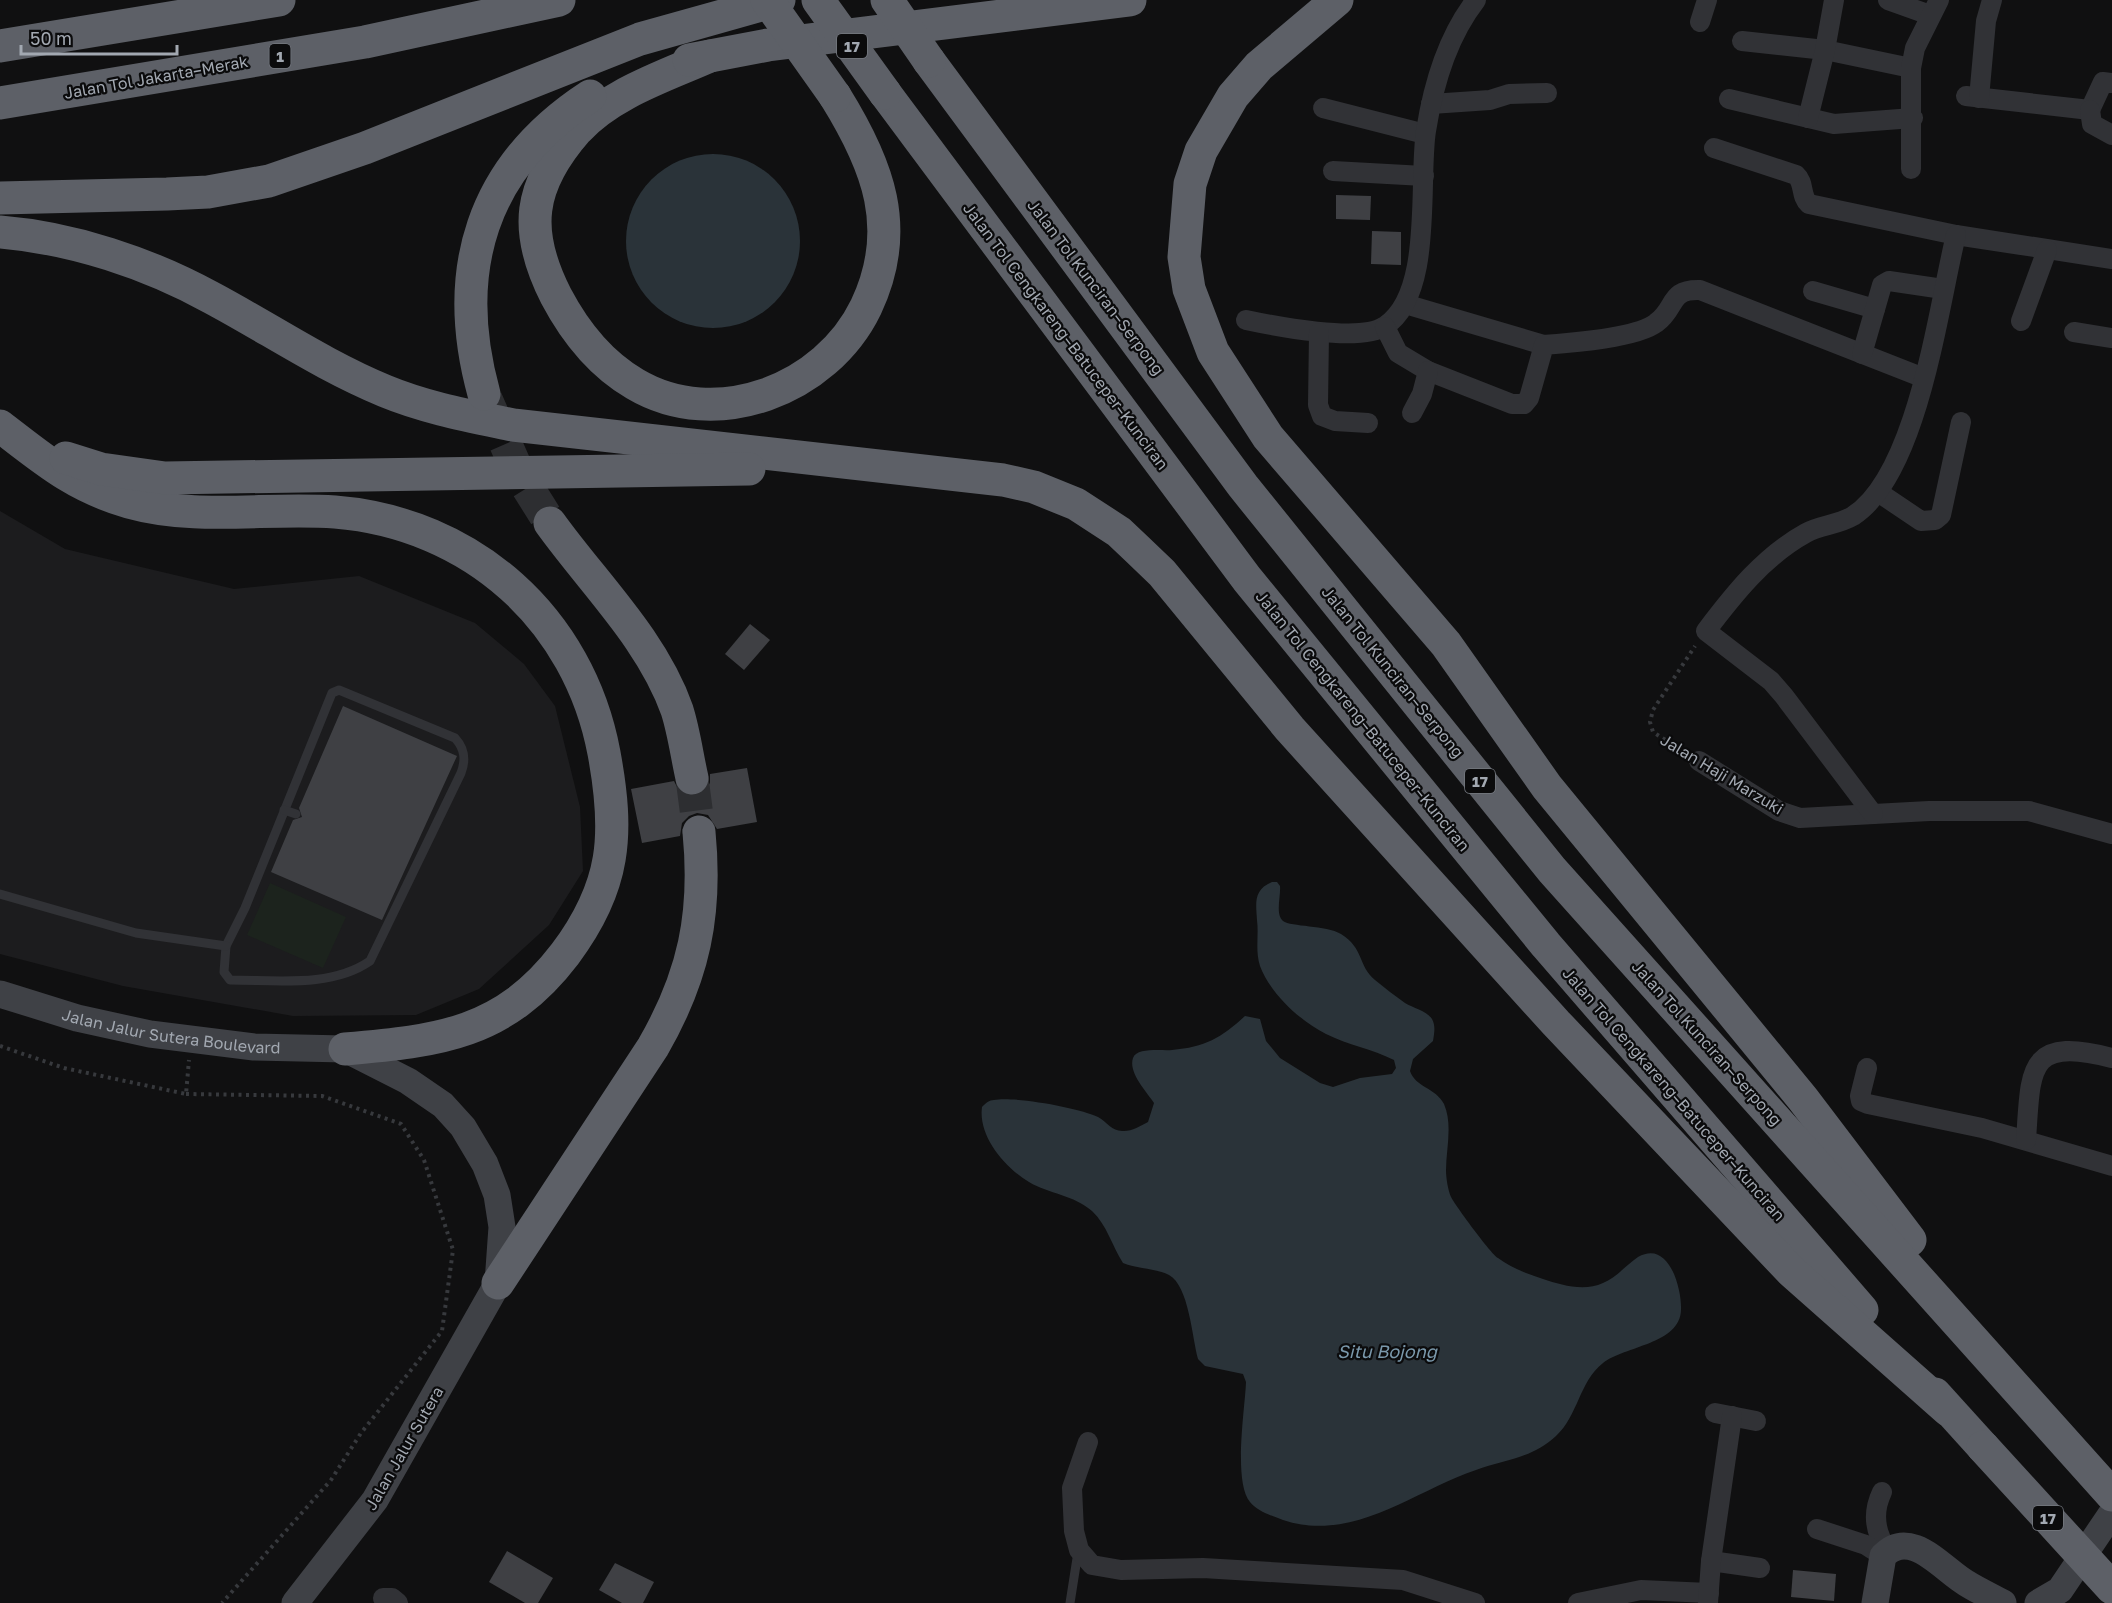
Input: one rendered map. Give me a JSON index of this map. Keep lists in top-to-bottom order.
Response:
{
  "streets": {
    "highway": [
      "17",
      "1",
      "Jalan Tol Jakarta–Merak",
      "Jalan Tol Kunciran–Serpong",
      "Jalan Tol Cengkareng–Batuceper–Kunciran"
    ],
    "main road": ["Jalan Jalur Sutera Boulevard", "Jalan Jalur Sutera"],
    "street": ["Jalan Haji Marzuki"]
  },
  "crossings": [
    ["17", "Jalan Tol Cengkareng–Batuceper–Kunciran"]
  ],
  "water": ["Situ Bojong"],
  "scale_bar": "50 m"
}
